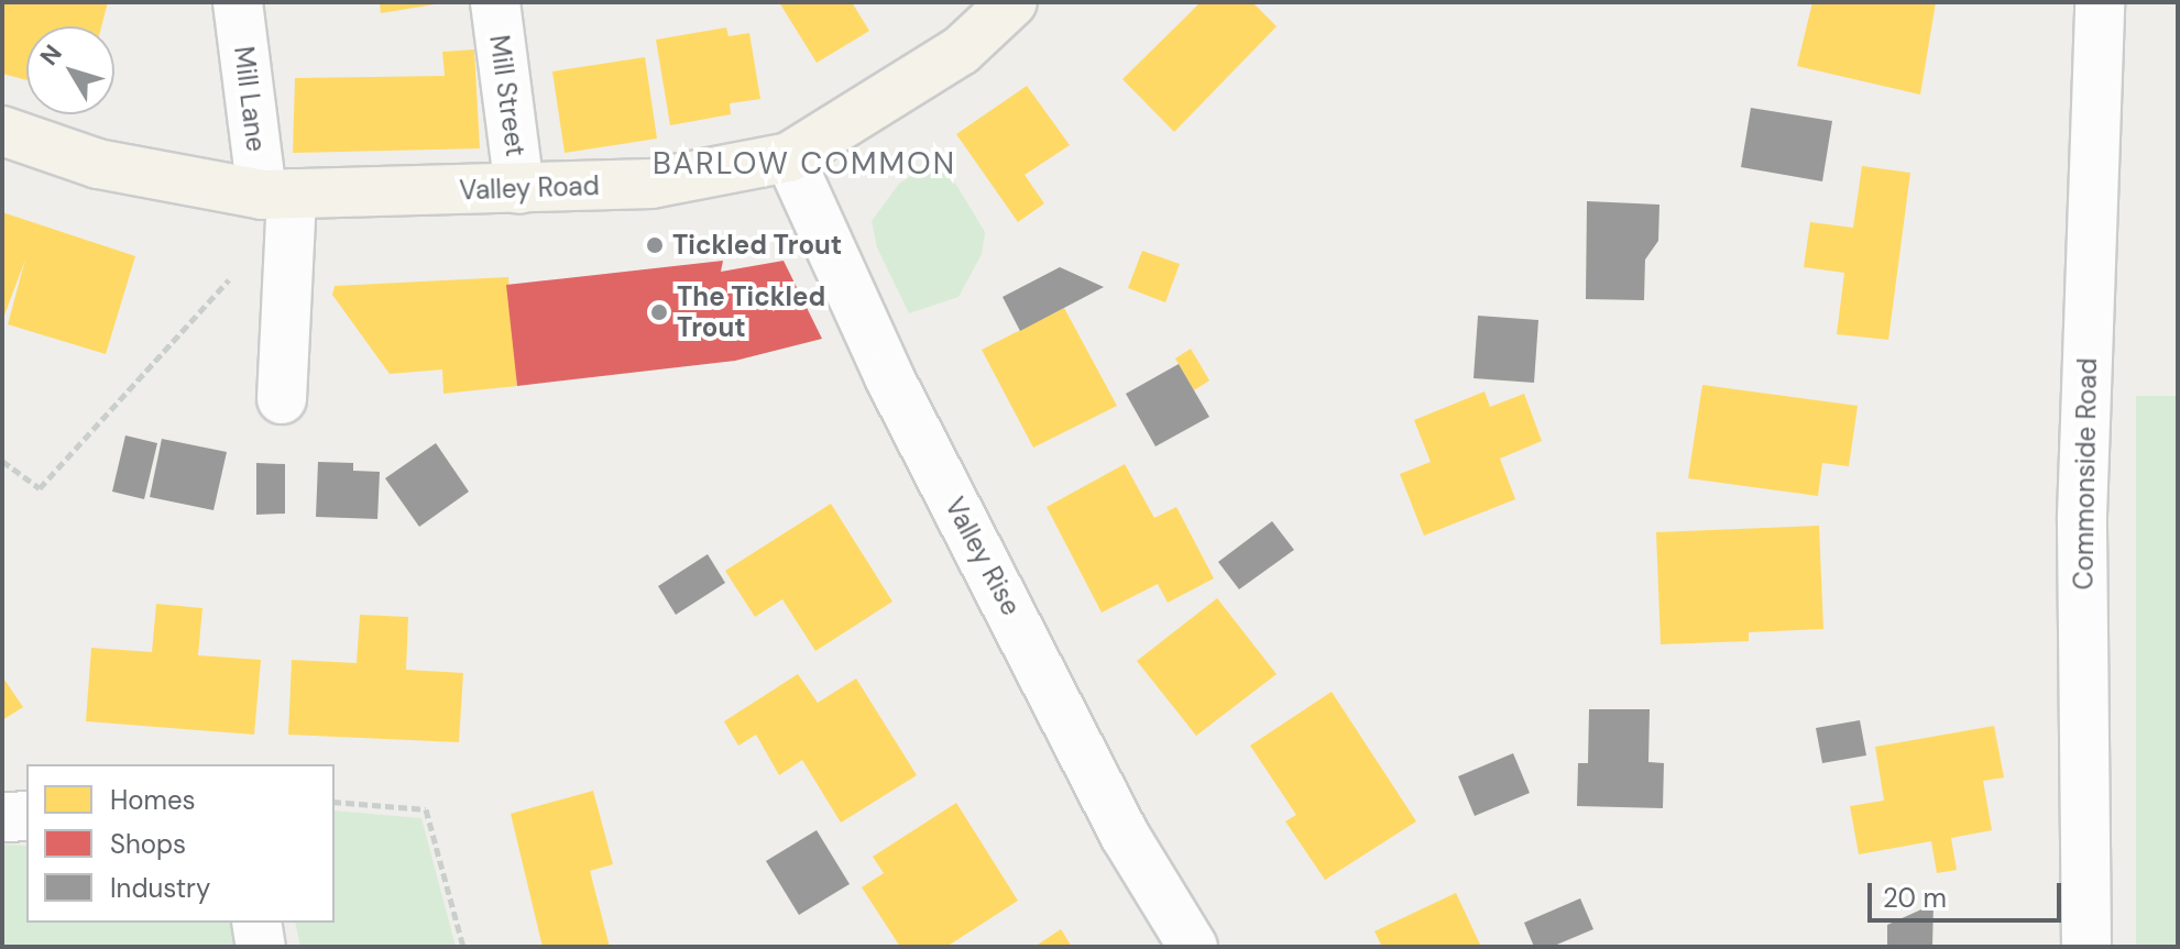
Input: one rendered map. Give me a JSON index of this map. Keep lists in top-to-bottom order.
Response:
{
  "streets": {
    "main road": ["Valley Road"],
    "street": [
      "Mill Street",
      "Mill Lane",
      "Commonside Road",
      "Valley Rise"
    ]
  },
  "crossings": [
    ["Mill Street", "Valley Road"],
    ["Mill Lane", "Valley Road"],
    ["Valley Road", "Valley Rise"]
  ],
  "districts": ["BARLOW COMMON"],
  "places": ["Tickled Trout", "The Tickled Trout"],
  "legend": ["Homes", "Shops", "Industry"],
  "scale_bar": "20 m",
  "north": "top left"
}
